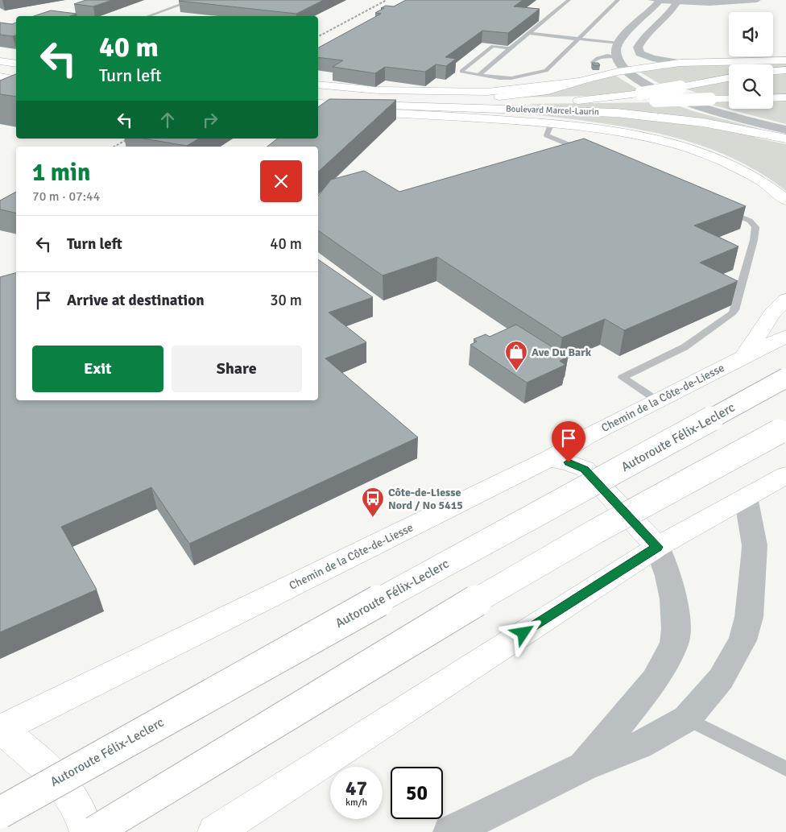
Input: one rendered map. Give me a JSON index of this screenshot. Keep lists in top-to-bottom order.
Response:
{
  "streets": {
    "main road": ["Boulevard Marcel-Laurin", "Chemin de la Côte-de-Liesse", "Autoroute Félix-Leclerc"]
  },
  "places": {
    "shop": ["Ave Du Bark"],
    "bus stop": ["Côte-de-Liesse Nord / No 5415"]
  },
  "page": {
    "turn": ["40 m", "Turn left"],
    "heading": ["1 min", "70 m · 07:44"],
    "list": [
      {
        "name": "Turn left",
        "value": "40 m"
      },
      {
        "name": "Arrive at destination",
        "value": "30 m"
      }
    ],
    "buttons": ["Exit", "Share"],
    "speed": "47 km/h",
    "limit": "50"
  }
}
